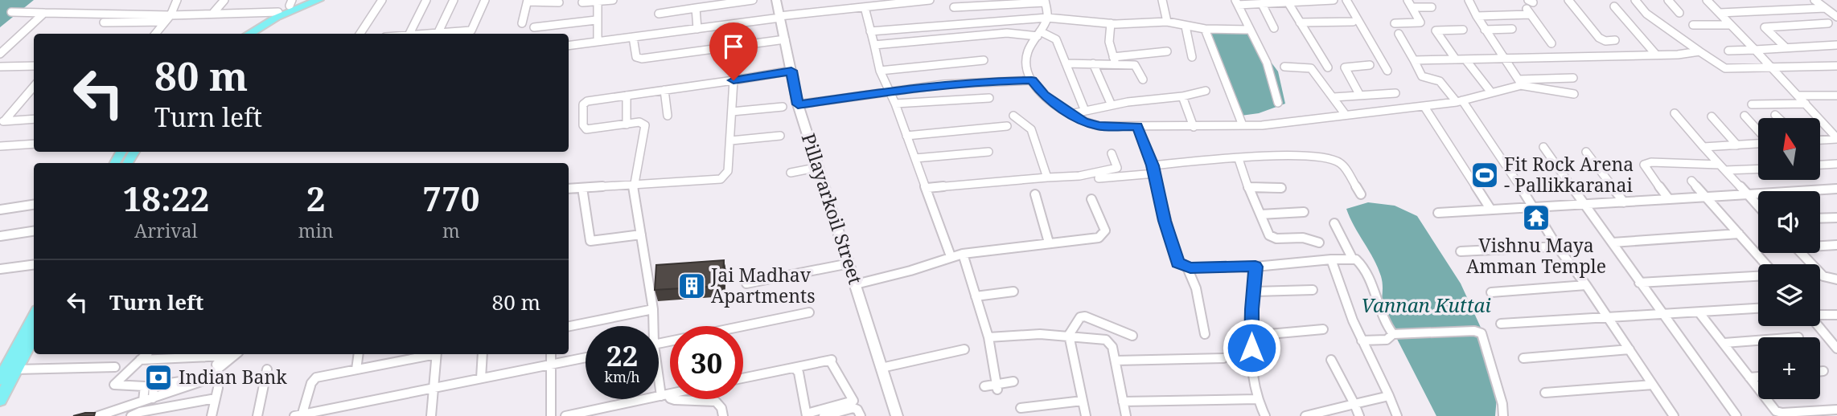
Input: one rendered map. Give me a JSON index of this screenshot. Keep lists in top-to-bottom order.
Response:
{
  "streets": {
    "street": ["Pillayarkoil Street"]
  },
  "water": ["Vannan Kuttai"],
  "places": {
    "sports": ["Fit Rock Arena - Pallikkaranai"],
    "temple": ["Vishnu Maya Amman Temple"],
    "building": ["Jai Madhav Apartments"],
    "bank": ["Indian Bank"]
  },
  "north": "top",
  "page": {
    "turn": ["80 m", "Turn left"],
    "map_buttons": "+",
    "eta": [
      "18:22",
      "Arrival",
      "2",
      "min",
      "770",
      "m"
    ],
    "list": [
      {
        "name": "Turn left",
        "value": "80 m"
      }
    ],
    "speed": "22 km/h",
    "limit": "30"
  }
}
